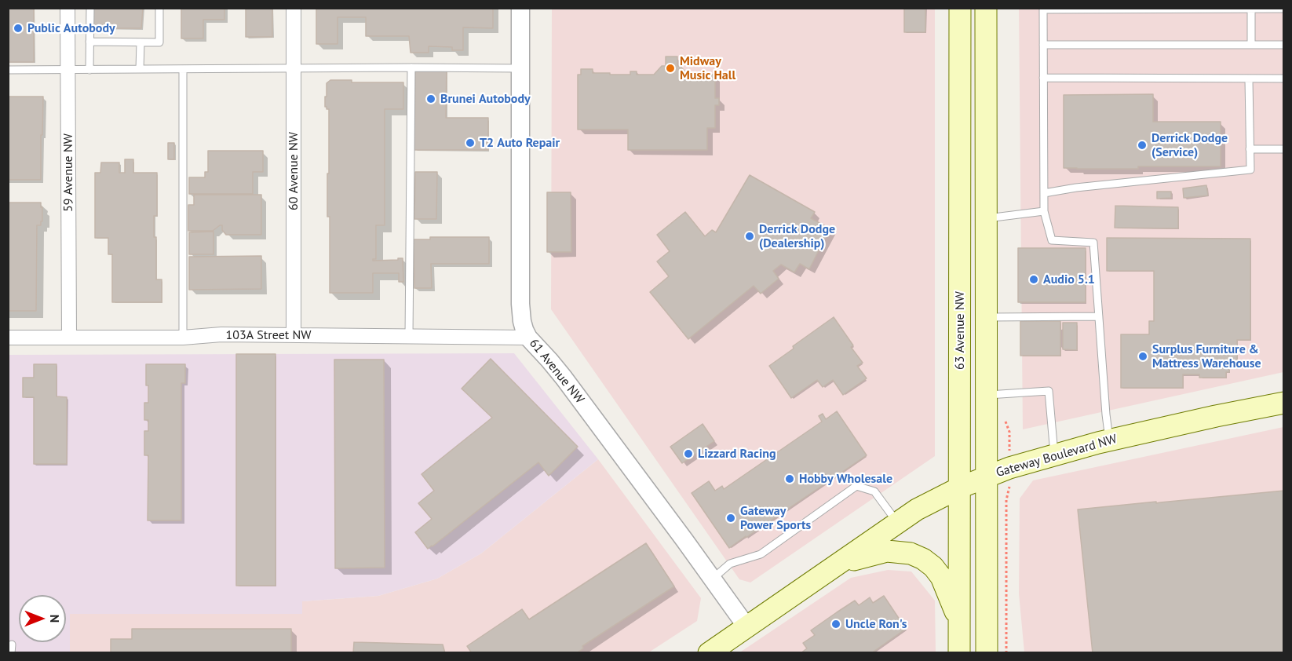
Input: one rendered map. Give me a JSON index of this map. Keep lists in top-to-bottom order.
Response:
{
  "streets": {
    "main road": ["63 Avenue NW", "Gateway Boulevard NW"],
    "street": [
      "60 Avenue NW",
      "59 Avenue NW",
      "103A Street NW",
      "61 Avenue NW"
    ]
  },
  "crossings": [
    ["60 Avenue NW", "103A Street NW"],
    ["59 Avenue NW", "103A Street NW"],
    ["63 Avenue NW", "Gateway Boulevard NW"],
    ["103A Street NW", "61 Avenue NW"],
    ["61 Avenue NW", "Gateway Boulevard NW"]
  ],
  "places": [
    "Public Autobody",
    "Midway Music Hall",
    "Brunei Autobody",
    "T2 Auto Repair",
    "Derrick Dodge (Service)",
    "Derrick Dodge (Dealership)",
    "Audio 5.1",
    "Surplus Furniture & Mattress Warehouse",
    "Lizzard Racing",
    "Hobby Wholesale",
    "Gateway Power Sports",
    "Uncle Ron's"
  ],
  "north": "right"
}
